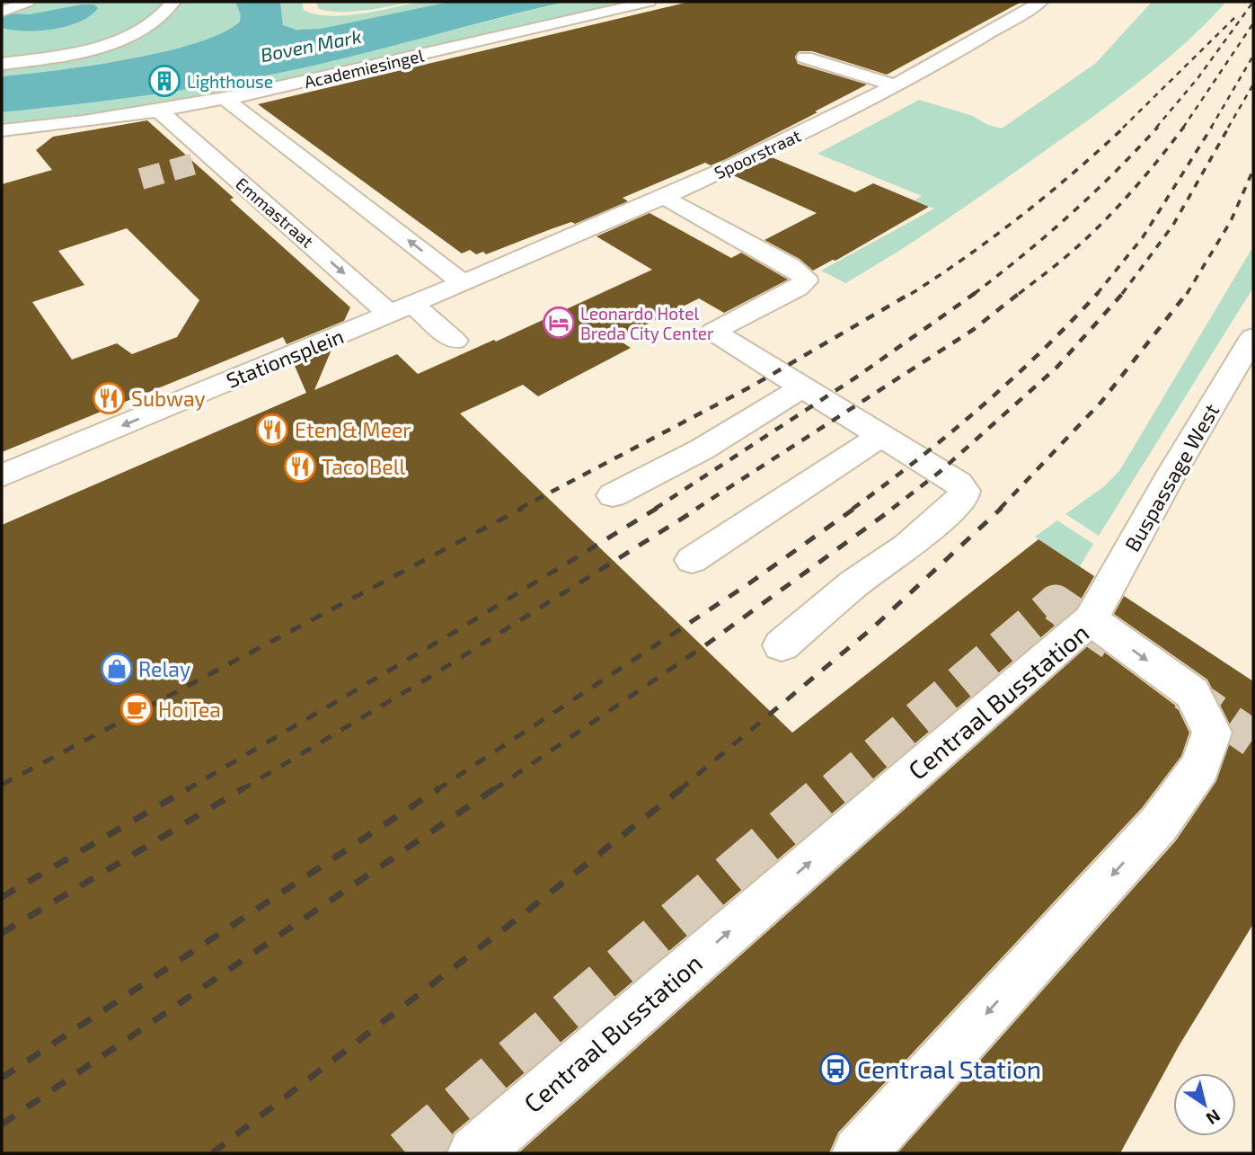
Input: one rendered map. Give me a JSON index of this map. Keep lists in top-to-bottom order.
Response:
{
  "streets": {
    "street": [
      "Academiesingel",
      "Spoorstraat",
      "Emmastraat",
      "Stationsplein",
      "Buspassage West",
      "Centraal Busstation"
    ]
  },
  "crossings": [
    ["Academiesingel", "Emmastraat"],
    ["Spoorstraat", "Stationsplein"],
    ["Emmastraat", "Stationsplein"],
    ["Buspassage West", "Centraal Busstation"]
  ],
  "one_way": ["Stationsplein"],
  "water": ["Boven Mark"],
  "places": {
    "building": ["Lighthouse"],
    "hotel": ["Leonardo Hotel Breda City Center"],
    "restaurant": ["Subway", "Eten & Meer", "Taco Bell"],
    "shop": ["Relay"],
    "cafe": ["HoiTea"],
    "bus stop": ["Centraal Station"]
  },
  "north": "bottom right"
}
